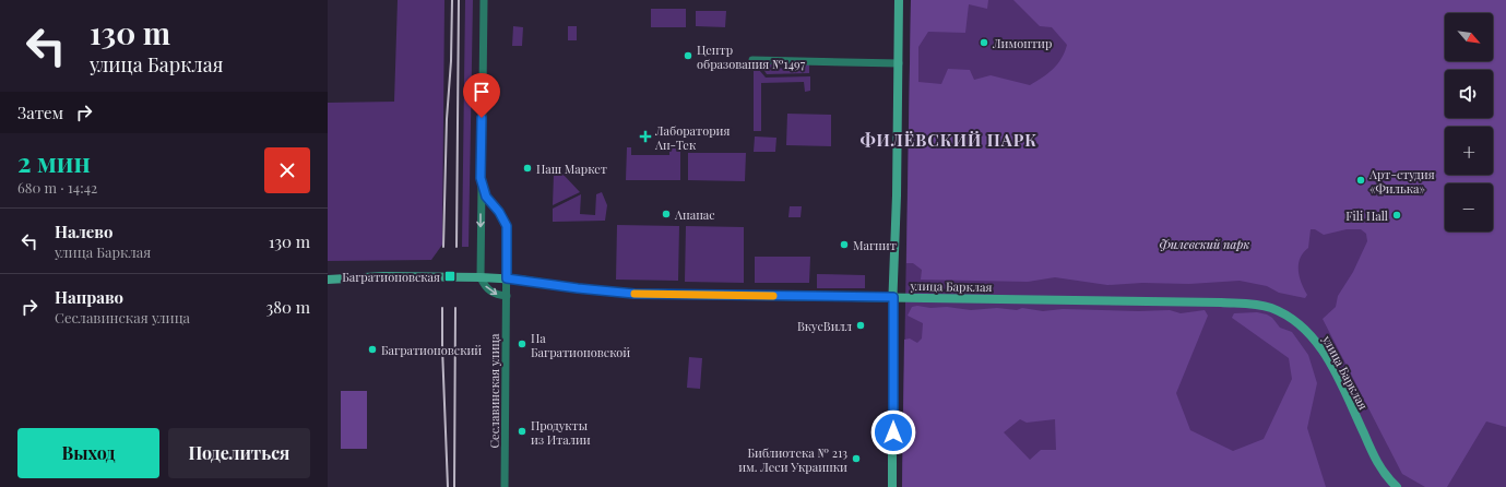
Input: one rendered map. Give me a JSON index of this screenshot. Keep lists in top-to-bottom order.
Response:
{
  "streets": {
    "main road": ["улица Барклая"],
    "street": ["Сеславинская улица"]
  },
  "crossings": [
    ["улица Барклая", "Сеславинская улица"]
  ],
  "districts": ["ФИЛЁВСКИЙ ПАРК"],
  "parks": ["Филевский парк"],
  "places": {
    "other": [
      "Лимонтир",
      "Центр образования №1497",
      "Наш Маркет",
      "Арт-студия «Филька»",
      "Ананас",
      "Fili Hall",
      "Магнит",
      "ВкусВилл",
      "На Багратионовской",
      "Багратионовский",
      "Продукты из Италии",
      "Библиотека № 213 им. Леси Украинки"
    ],
    "health": ["Лаборатория Ан-Тек"],
    "transit": ["Багратионовская"]
  },
  "north": "bottom right",
  "page": {
    "turn": ["130 m", "улица Барклая"],
    "map_buttons": ["+", "−"],
    "then": "Затем",
    "heading": ["2 мин", "680 m · 14:42"],
    "list": [
      {
        "name": "Налево",
        "note": "улица Барклая",
        "value": "130 m"
      },
      {
        "name": "Направо",
        "note": "Сеславинская улица",
        "value": "380 m"
      }
    ],
    "buttons": ["Выход", "Поделиться"]
  }
}
